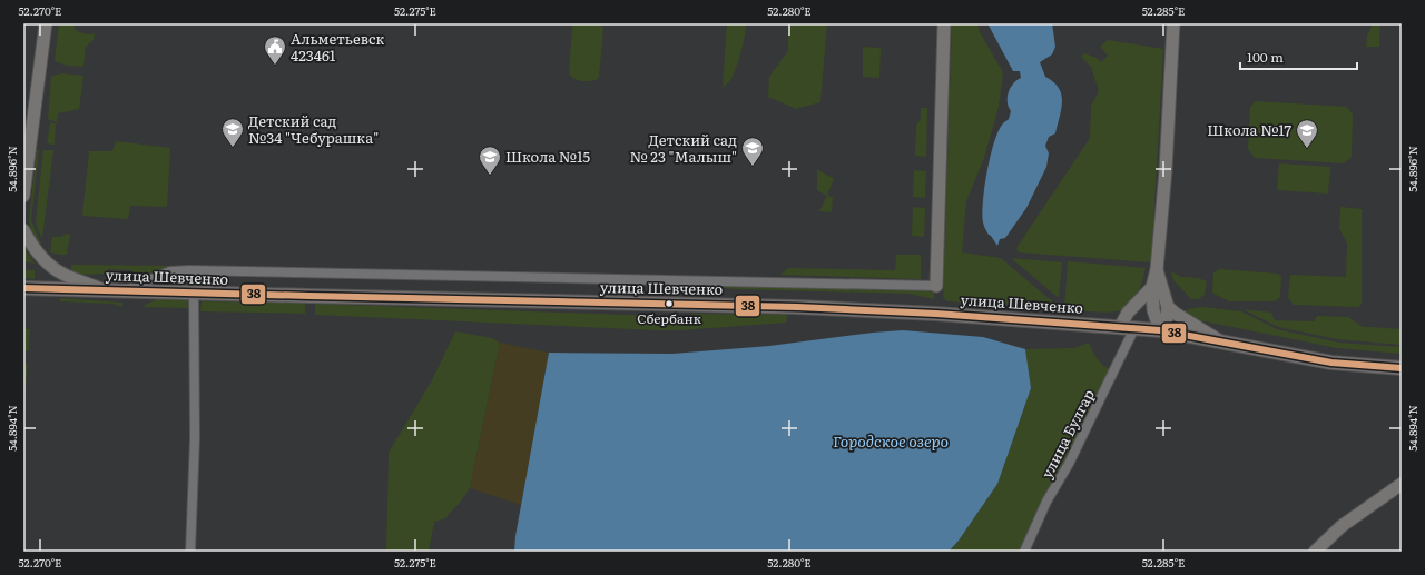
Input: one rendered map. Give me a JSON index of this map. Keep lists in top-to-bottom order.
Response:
{
  "streets": {
    "main road": ["улица Шевченко"],
    "street": ["улица Булгар"]
  },
  "crossings": [
    ["улица Шевченко", "улица Булгар"]
  ],
  "water": ["Городское озеро"],
  "places": {
    "public building": ["Альметьевск 423461"],
    "school or university": [
      "Детский сад №34 \"Чебурашка\"",
      "Школа №17",
      "Детский сад № 23 \"Малыш\"",
      "Школа №15"
    ],
    "other": ["Сбербанк"]
  },
  "lines": ["transit line 38"],
  "scale_bar": "100 m",
  "coordinates": [
    "52.270°E",
    "52.275°E",
    "52.280°E",
    "52.285°E",
    "54.896°N",
    "54.894°N"
  ]
}
